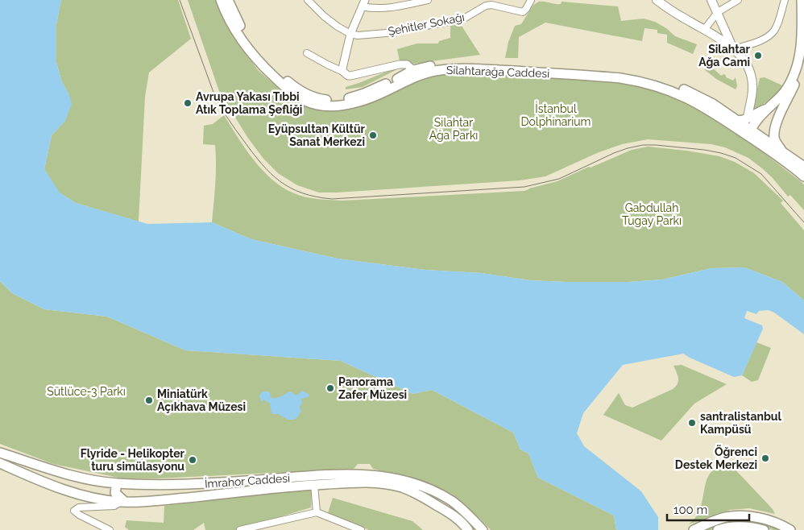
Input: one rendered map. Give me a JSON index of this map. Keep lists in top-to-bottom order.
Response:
{
  "streets": {
    "main road": ["Silahtarağa Caddesi", "İmrahor Caddesi"],
    "street": ["Şehitler Sokağı"]
  },
  "parks": [
    "İstanbul Dolphinarium",
    "Silahtar Ağa Parkı",
    "Gabdullah Tugay Parkı",
    "Sütlüce-3 Parkı"
  ],
  "places": [
    "Silahtar Ağa Cami",
    "Avrupa Yakası Tıbbi Atık Toplama Şefliği",
    "Eyüpsultan Kültür Sanat Merkezi",
    "Panorama Zafer Müzesi",
    "Miniatürk Açıkhava Müzesi",
    "santralistanbul Kampüsü",
    "Öğrenci Destek Merkezi",
    "Flyride - Helikopter turu simülasyonu"
  ],
  "scale_bar": "100 m"
}
